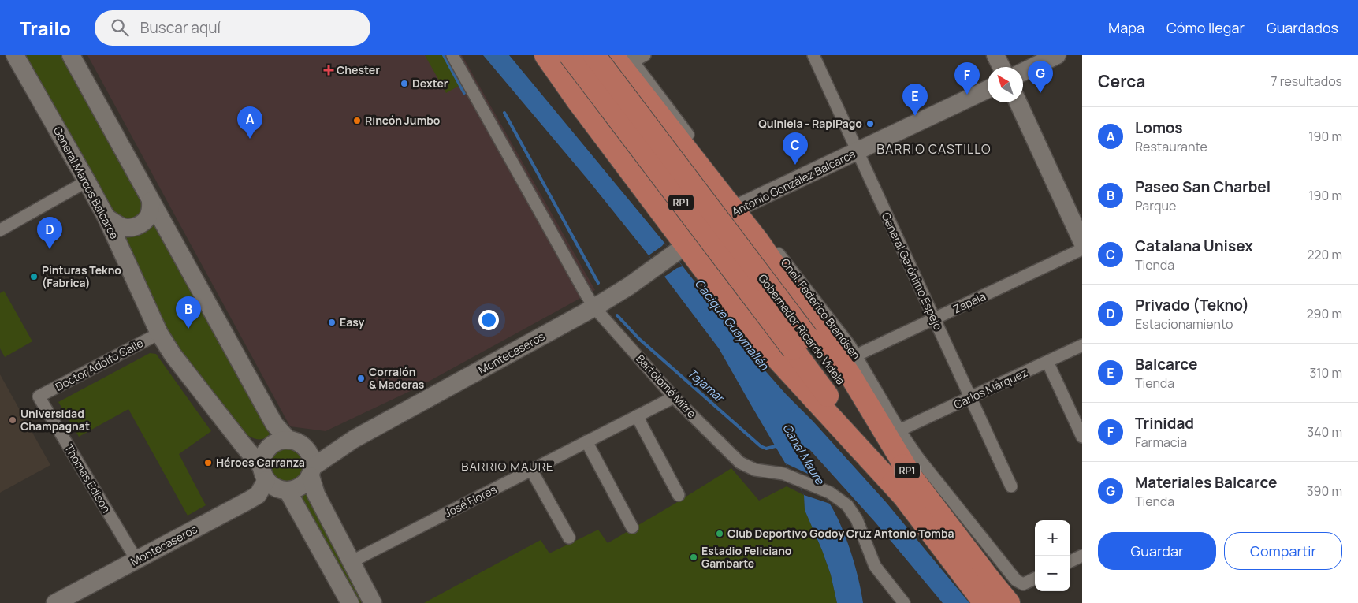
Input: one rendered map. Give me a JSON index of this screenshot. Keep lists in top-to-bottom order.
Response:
{
  "streets": {
    "highway": ["RP1", "Gobernador Ricardo Videla"],
    "main road": ["General Marcos Balcarce", "Antonio González Balcarce", "Montecaseros"],
    "street": [
      "General Gerónimo Espejo",
      "Zapala",
      "Cnel. Federico Brandsen",
      "Doctor Adolfo Calle",
      "Bartolomé Mitre",
      "Carlos Márquez",
      "Thomas Edison",
      "José Flores"
    ]
  },
  "crossings": [
    ["General Marcos Balcarce", "Montecaseros"],
    ["General Marcos Balcarce", "Doctor Adolfo Calle"],
    ["Antonio González Balcarce", "General Gerónimo Espejo"],
    ["Antonio González Balcarce", "Cnel. Federico Brandsen"],
    ["Antonio González Balcarce", "Montecaseros"],
    ["General Gerónimo Espejo", "Zapala"],
    ["General Gerónimo Espejo", "Carlos Márquez"],
    ["Zapala", "Cnel. Federico Brandsen"],
    ["Cnel. Federico Brandsen", "Carlos Márquez"],
    ["Montecaseros", "Bartolomé Mitre"],
    ["Montecaseros", "Thomas Edison"],
    ["Doctor Adolfo Calle", "Thomas Edison"],
    ["Bartolomé Mitre", "José Flores"]
  ],
  "districts": ["BARRIO CASTILLO", "BARRIO MAURE"],
  "water": ["Cacique Guaymallén", "Tajamar", "Canal Maure"],
  "places": {
    "health": ["Chester"],
    "other": [
      "Dexter",
      "Rincón Jumbo",
      "Quiniela - RapiPago",
      "Pinturas Tekno (Fabrica)",
      "Easy",
      "Corralón & Maderas",
      "Universidad Champagnat",
      "Héroes Carranza",
      "Club Deportivo Godoy Cruz Antonio Tomba",
      "Estadio Feliciano Gambarte"
    ]
  },
  "north": "top left",
  "page": {
    "header": "Trailo",
    "search": "Buscar aquí",
    "nav": ["Mapa", "Cómo llegar", "Guardados"],
    "heading": ["Cerca", "7 resultados"],
    "pins": [
      "G",
      "F",
      "E",
      "A",
      "C",
      "D",
      "B"
    ],
    "list": [
      {
        "mark": "A",
        "name": "Lomos",
        "note": "Restaurante",
        "value": "190 m"
      },
      {
        "mark": "B",
        "name": "Paseo San Charbel",
        "note": "Parque",
        "value": "190 m"
      },
      {
        "mark": "C",
        "name": "Catalana Unisex",
        "note": "Tienda",
        "value": "220 m"
      },
      {
        "mark": "D",
        "name": "Privado (Tekno)",
        "note": "Estacionamiento",
        "value": "290 m"
      },
      {
        "mark": "E",
        "name": "Balcarce",
        "note": "Tienda",
        "value": "310 m"
      },
      {
        "mark": "F",
        "name": "Trinidad",
        "note": "Farmacia",
        "value": "340 m"
      },
      {
        "mark": "G",
        "name": "Materiales Balcarce",
        "note": "Tienda",
        "value": "390 m"
      }
    ],
    "map_buttons": ["+", "−"],
    "buttons": ["Guardar", "Compartir"]
  }
}
